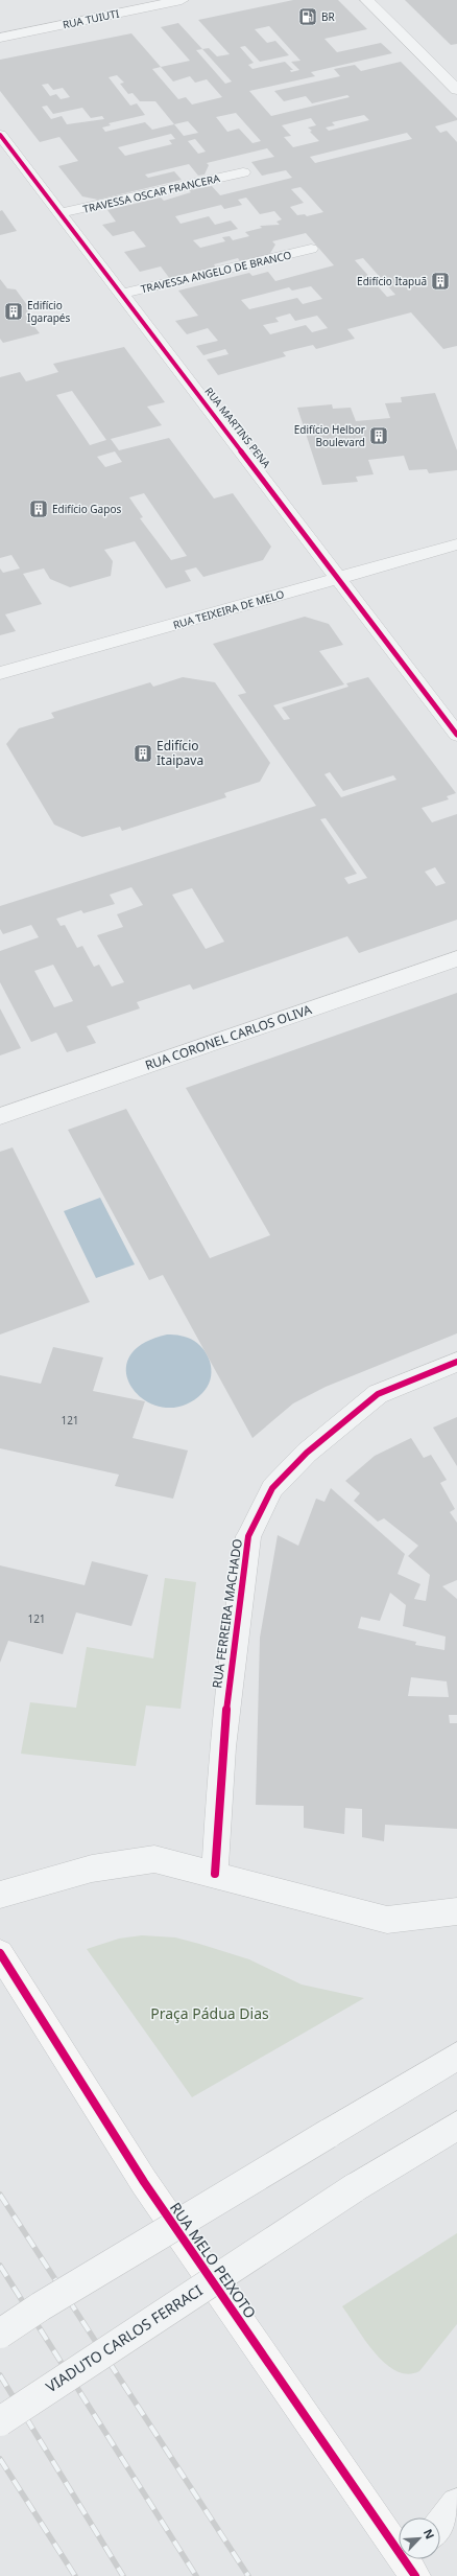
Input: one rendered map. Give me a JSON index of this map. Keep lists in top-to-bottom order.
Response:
{
  "streets": {
    "main road": ["RUA MELO PEIXOTO"],
    "street": [
      "RUA TUIUTI",
      "TRAVESSA OSCAR FRANCERA",
      "TRAVESSA ANGELO DE BRANCO",
      "RUA MARTINS PENA",
      "RUA TEIXEIRA DE MELO",
      "RUA CORONEL CARLOS OLIVA",
      "RUA FERREIRA MACHADO",
      "VIADUTO CARLOS FERRACI"
    ]
  },
  "crossings": [
    ["TRAVESSA OSCAR FRANCERA", "RUA MARTINS PENA"],
    ["TRAVESSA ANGELO DE BRANCO", "RUA MARTINS PENA"],
    ["RUA MARTINS PENA", "RUA TEIXEIRA DE MELO"]
  ],
  "parks": ["Praça Pádua Dias"],
  "places": {
    "fuel station": ["BR"],
    "building": [
      "Edifício Itapuã",
      "Edifício Igarapés",
      "Edifício Helbor Boulevard",
      "Edifício Gapos",
      "Edifício Itaipava"
    ]
  },
  "house_numbers": ["121", "121"],
  "north": "top right"
}
